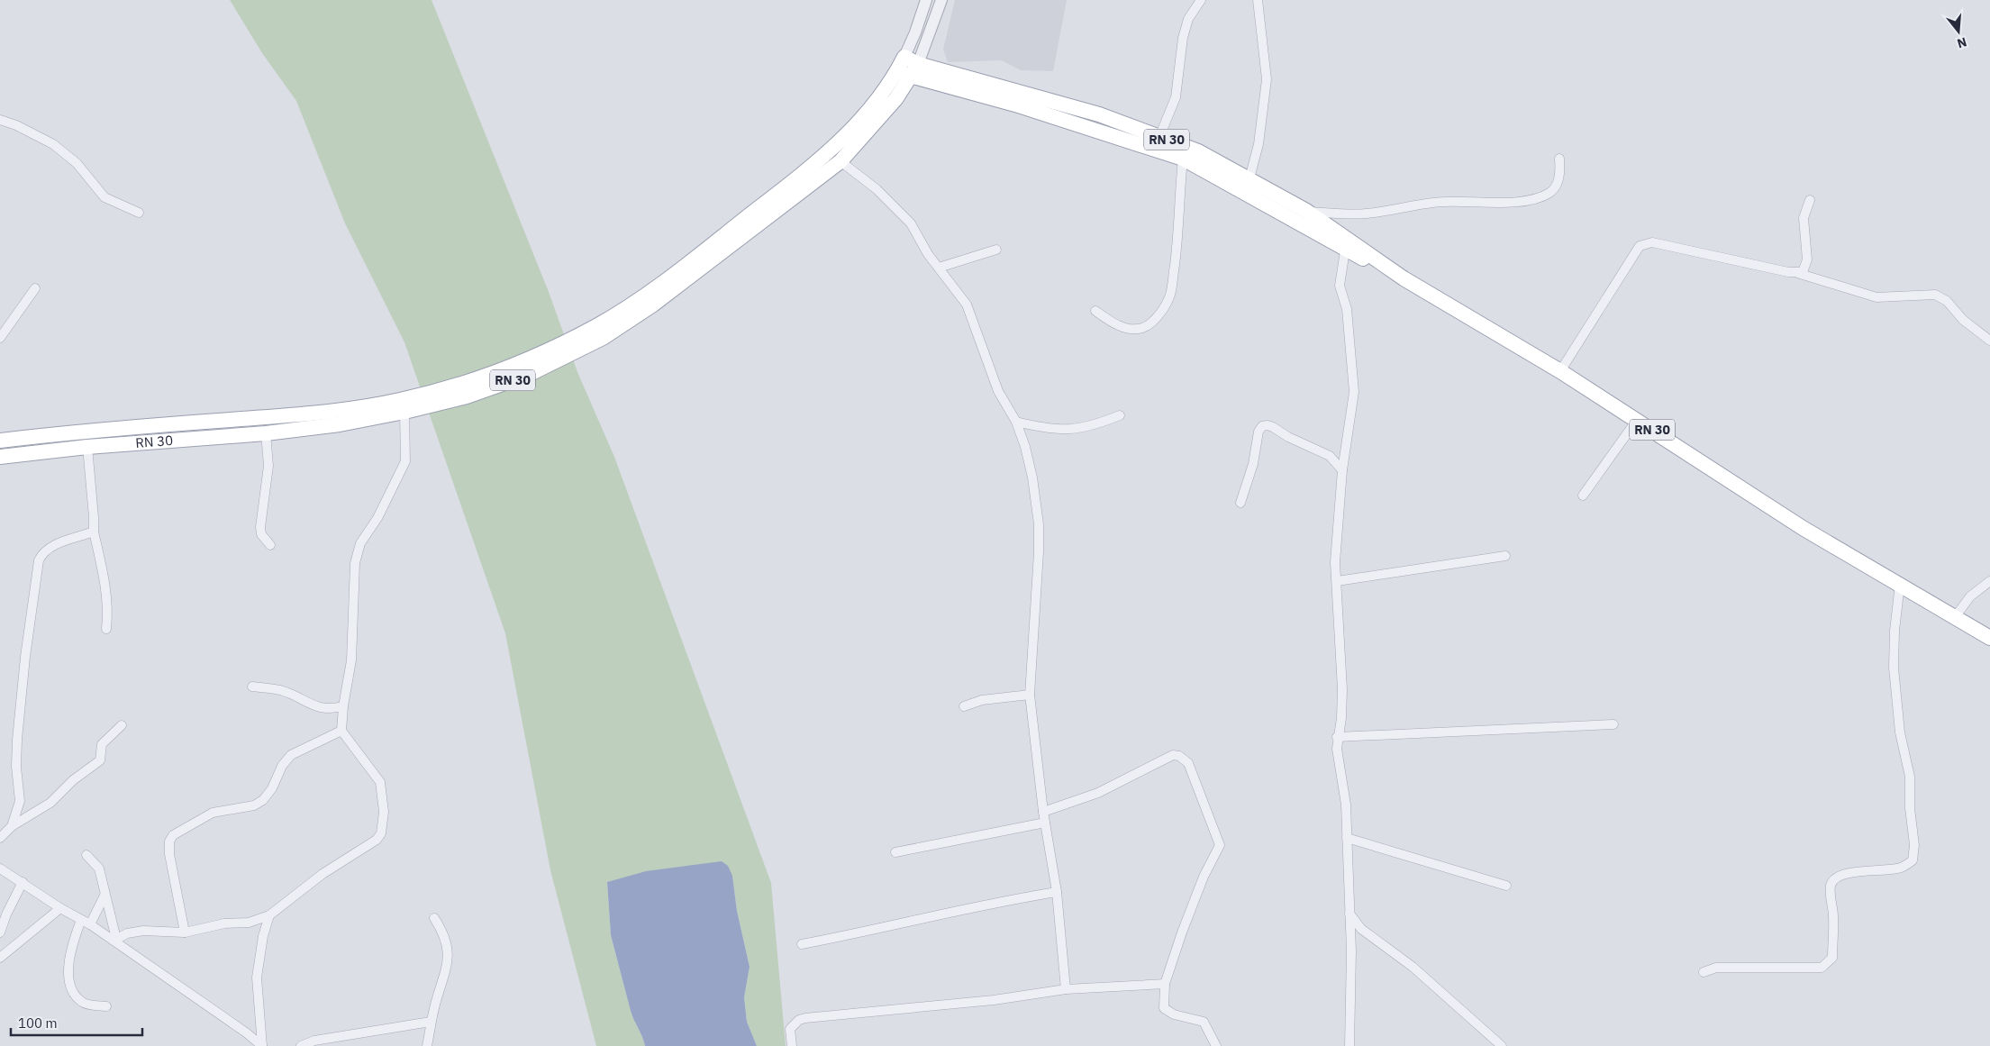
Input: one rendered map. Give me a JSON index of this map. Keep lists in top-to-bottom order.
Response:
{
  "streets": {
    "main road": ["RN 30"]
  },
  "scale_bar": "100 m",
  "north": "bottom"
}
